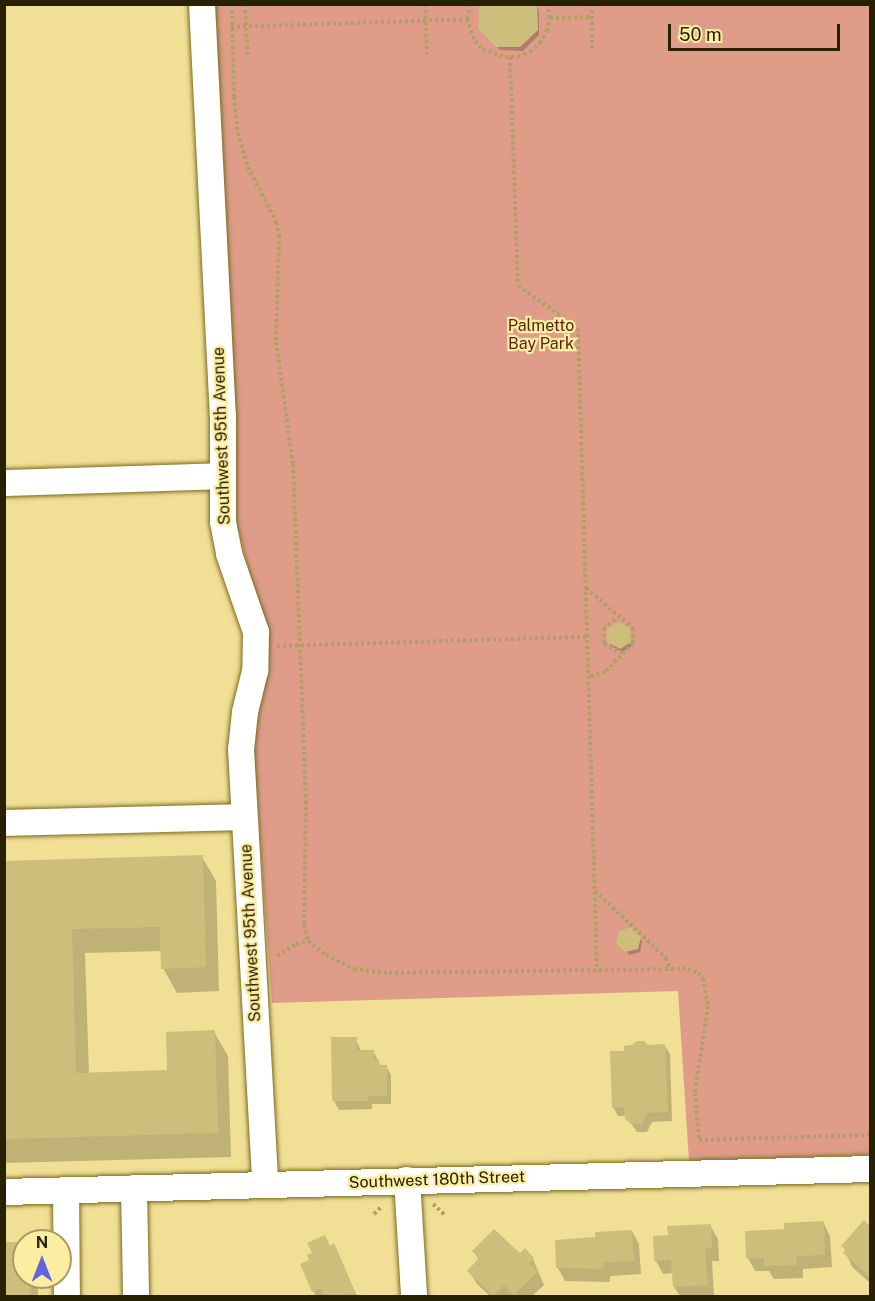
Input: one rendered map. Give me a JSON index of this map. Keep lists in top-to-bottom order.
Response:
{
  "streets": {
    "street": ["Southwest 95th Avenue", "Southwest 180th Street"]
  },
  "crossings": [
    ["Southwest 95th Avenue", "Southwest 180th Street"]
  ],
  "parks": ["Palmetto Bay Park"],
  "scale_bar": "50 m",
  "north": "top"
}
